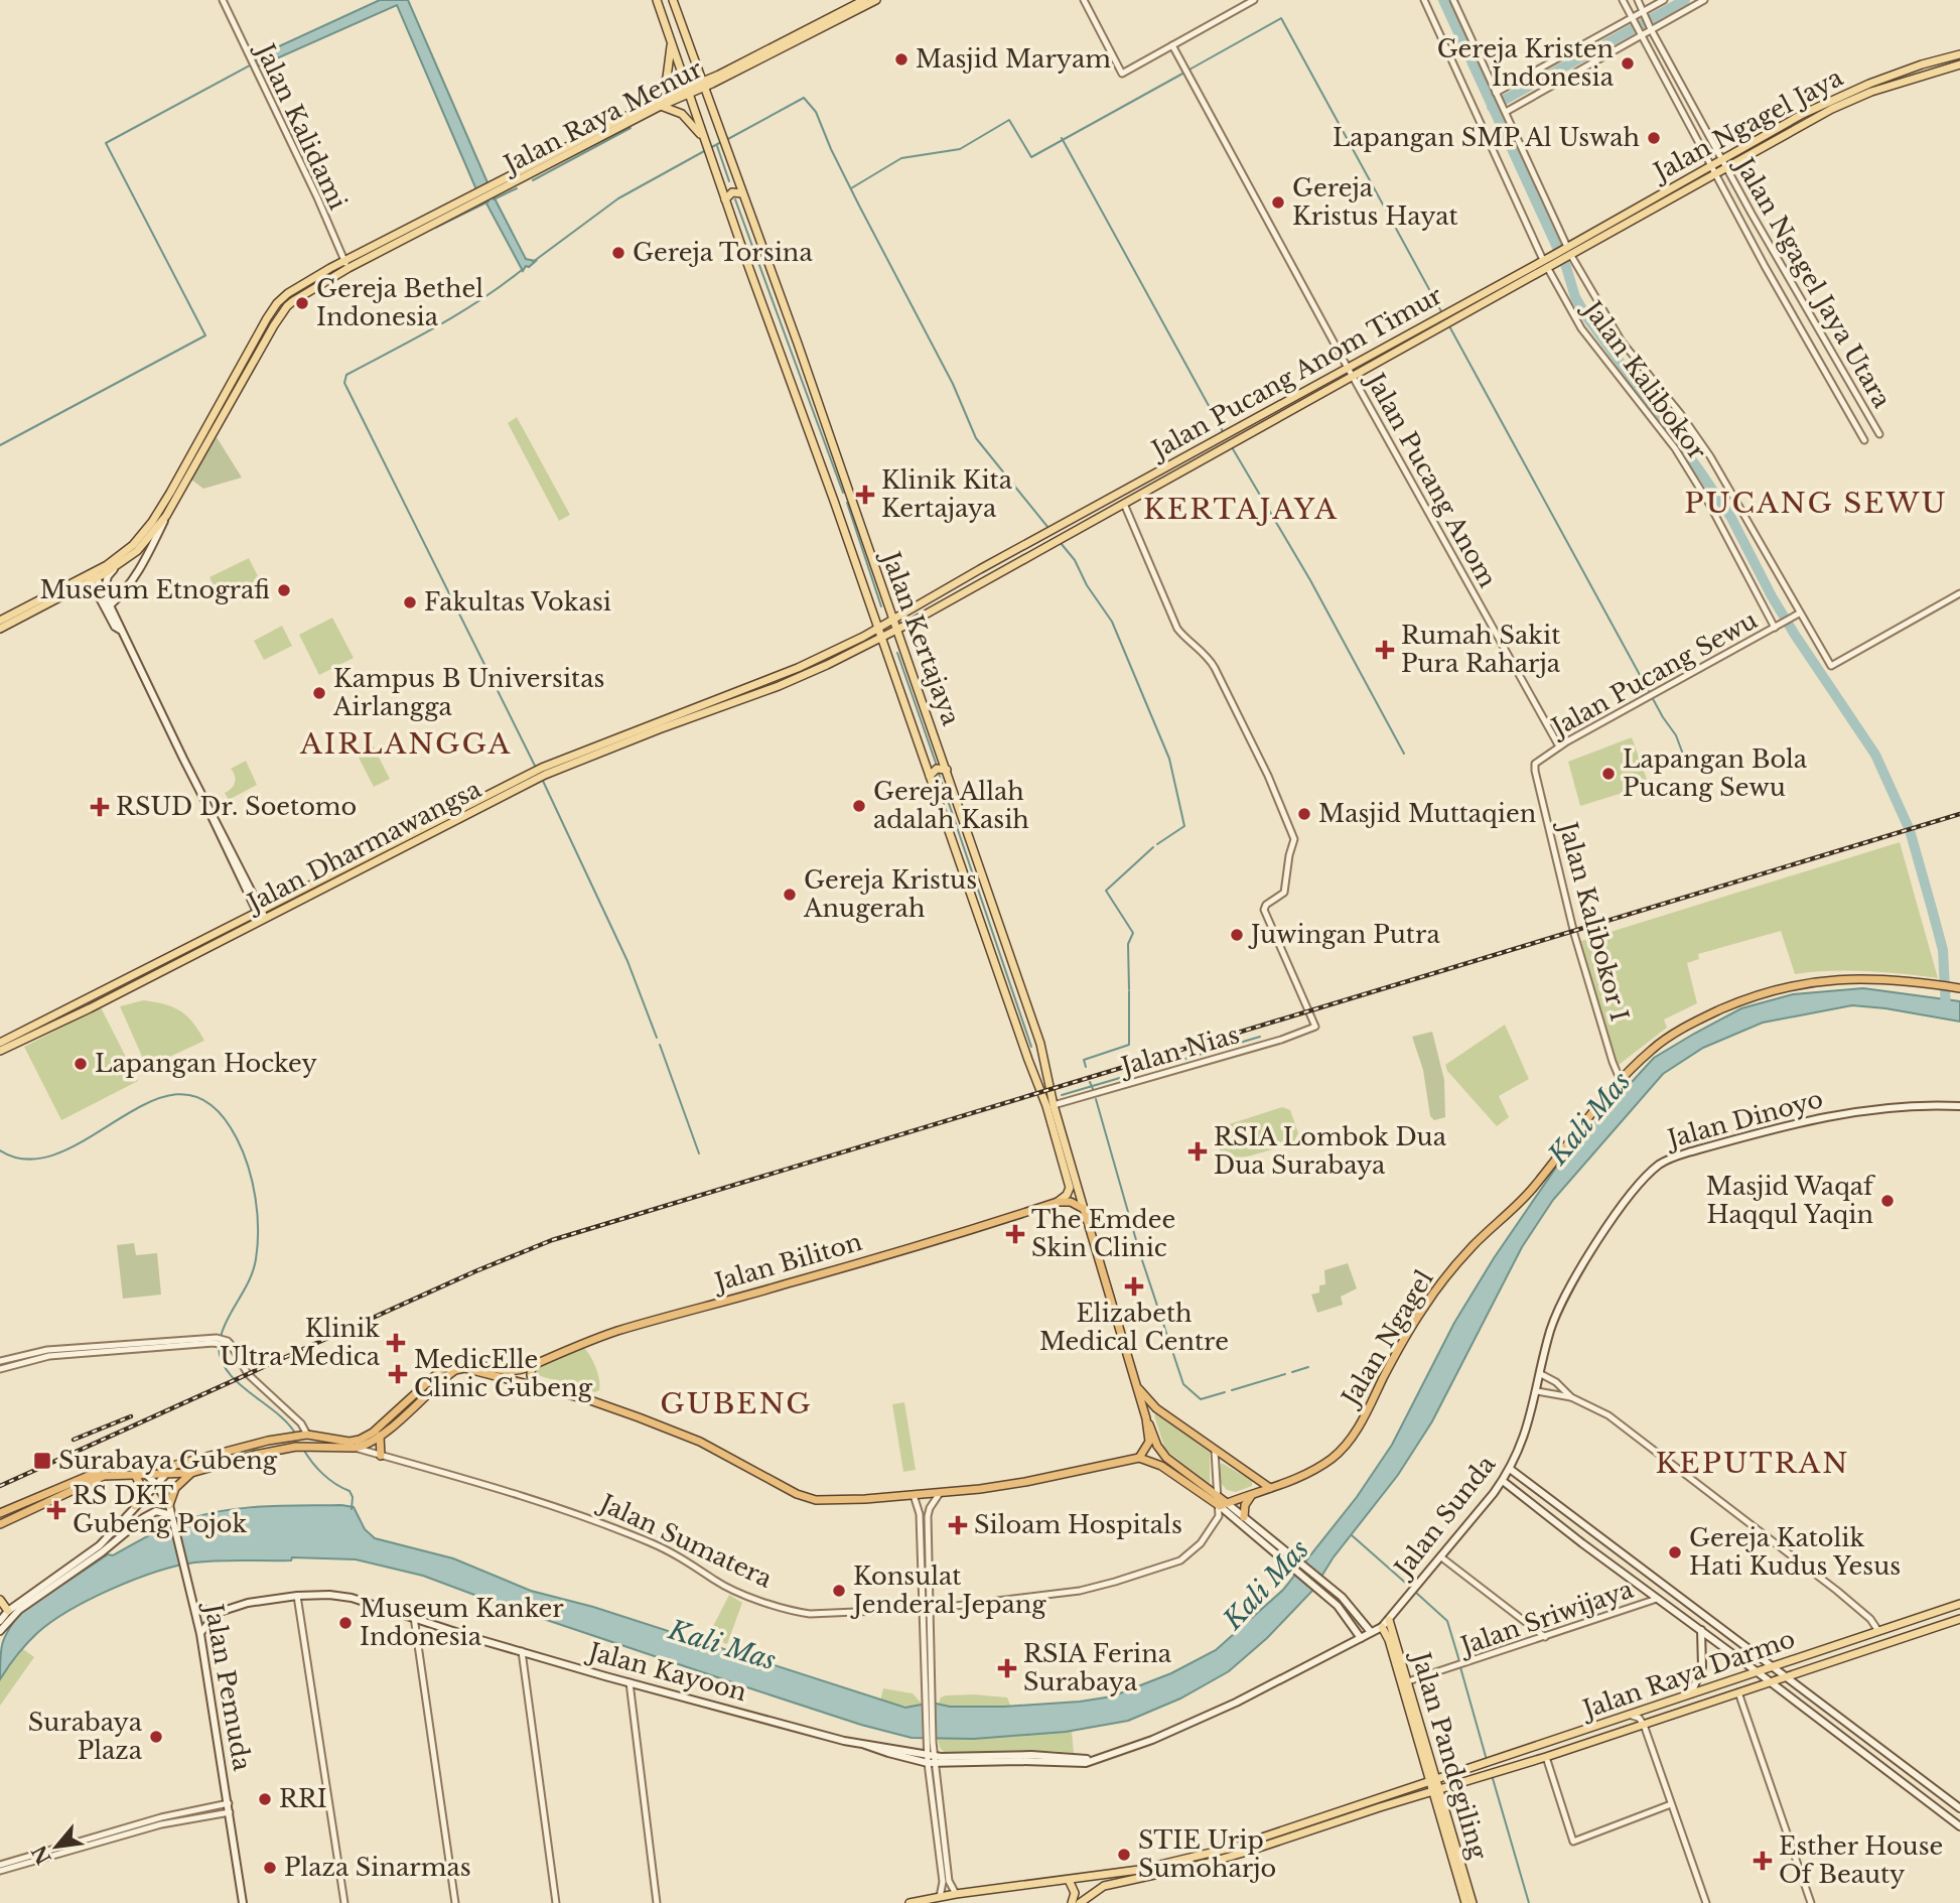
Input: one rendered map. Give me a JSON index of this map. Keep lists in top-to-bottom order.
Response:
{
  "streets": {
    "highway": ["Jalan Biliton", "Jalan Ngagel", "Jalan Sumatera"],
    "main road": [
      "Jalan Raya Menur",
      "Jalan Ngagel Jaya",
      "Jalan Pucang Anom Timur",
      "Jalan Kertajaya",
      "Jalan Dharmawangsa",
      "Jalan Dinoyo",
      "Jalan Sunda",
      "Jalan Kayoon",
      "Jalan Raya Darmo",
      "Jalan Pemuda",
      "Jalan Pandegiling"
    ],
    "street": [
      "Jalan Kalidami",
      "Jalan Ngagel Jaya Utara",
      "Jalan Kalibokor",
      "Jalan Pucang Anom",
      "Jalan Pucang Sewu",
      "Jalan Kalibokor I",
      "Jalan Nias",
      "Jalan Sriwijaya"
    ]
  },
  "crossings": [
    ["Jalan Raya Menur", "Jalan Kalidami"],
    ["Jalan Raya Menur", "Jalan Kertajaya"],
    ["Jalan Ngagel Jaya", "Jalan Ngagel Jaya Utara"],
    ["Jalan Ngagel Jaya", "Jalan Pucang Anom Timur"],
    ["Jalan Pucang Anom Timur", "Jalan Kalibokor"],
    ["Jalan Pucang Anom Timur", "Jalan Pucang Anom"],
    ["Jalan Pucang Anom Timur", "Jalan Dharmawangsa"],
    ["Jalan Pucang Anom Timur", "Jalan Nias"],
    ["Jalan Kalibokor", "Jalan Pucang Sewu"],
    ["Jalan Pucang Anom", "Jalan Pucang Sewu"],
    ["Jalan Kertajaya", "Jalan Dharmawangsa"],
    ["Jalan Kertajaya", "Jalan Nias"],
    ["Jalan Kertajaya", "Jalan Biliton"],
    ["Jalan Pucang Sewu", "Jalan Kalibokor I"],
    ["Jalan Kalibokor I", "Jalan Ngagel"],
    ["Jalan Dinoyo", "Jalan Sunda"],
    ["Jalan Ngagel", "Jalan Sumatera"],
    ["Jalan Sunda", "Jalan Pandegiling"],
    ["Jalan Sriwijaya", "Jalan Pandegiling"],
    ["Jalan Raya Darmo", "Jalan Pandegiling"]
  ],
  "districts": [
    "PUCANG SEWU",
    "KERTAJAYA",
    "AIRLANGGA",
    "GUBENG",
    "KEPUTRAN"
  ],
  "water": ["Kali Mas"],
  "places": {
    "other": [
      "Masjid Maryam",
      "Gereja Kristen Indonesia",
      "Lapangan SMP Al Uswah",
      "Gereja Kristus Hayat",
      "Gereja Torsina",
      "Gereja Bethel Indonesia",
      "Museum Etnografi",
      "Fakultas Vokasi",
      "Kampus B Universitas Airlangga",
      "Lapangan Bola Pucang Sewu",
      "Gereja Allah adalah Kasih",
      "Masjid Muttaqien",
      "Gereja Kristus Anugerah",
      "Juwingan Putra",
      "Lapangan Hockey",
      "Masjid Waqaf Haqqul Yaqin",
      "Gereja Katolik Hati Kudus Yesus",
      "Konsulat Jenderal Jepang",
      "Museum Kanker Indonesia",
      "Surabaya Plaza",
      "RRI",
      "STIE Urip Sumoharjo",
      "Plaza Sinarmas"
    ],
    "health": [
      "Klinik Kita Kertajaya",
      "Rumah Sakit Pura Raharja",
      "RSUD Dr. Soetomo",
      "RSIA Lombok Dua Dua Surabaya",
      "The Emdee Skin Clinic",
      "Elizabeth Medical Centre",
      "Klinik Ultra Medica",
      "MedicElle Clinic Gubeng",
      "RS DKT Gubeng Pojok",
      "Siloam Hospitals",
      "RSIA Ferina Surabaya",
      "Esther House Of Beauty"
    ],
    "transit": ["Surabaya Gubeng"]
  },
  "north": "bottom left"
}
